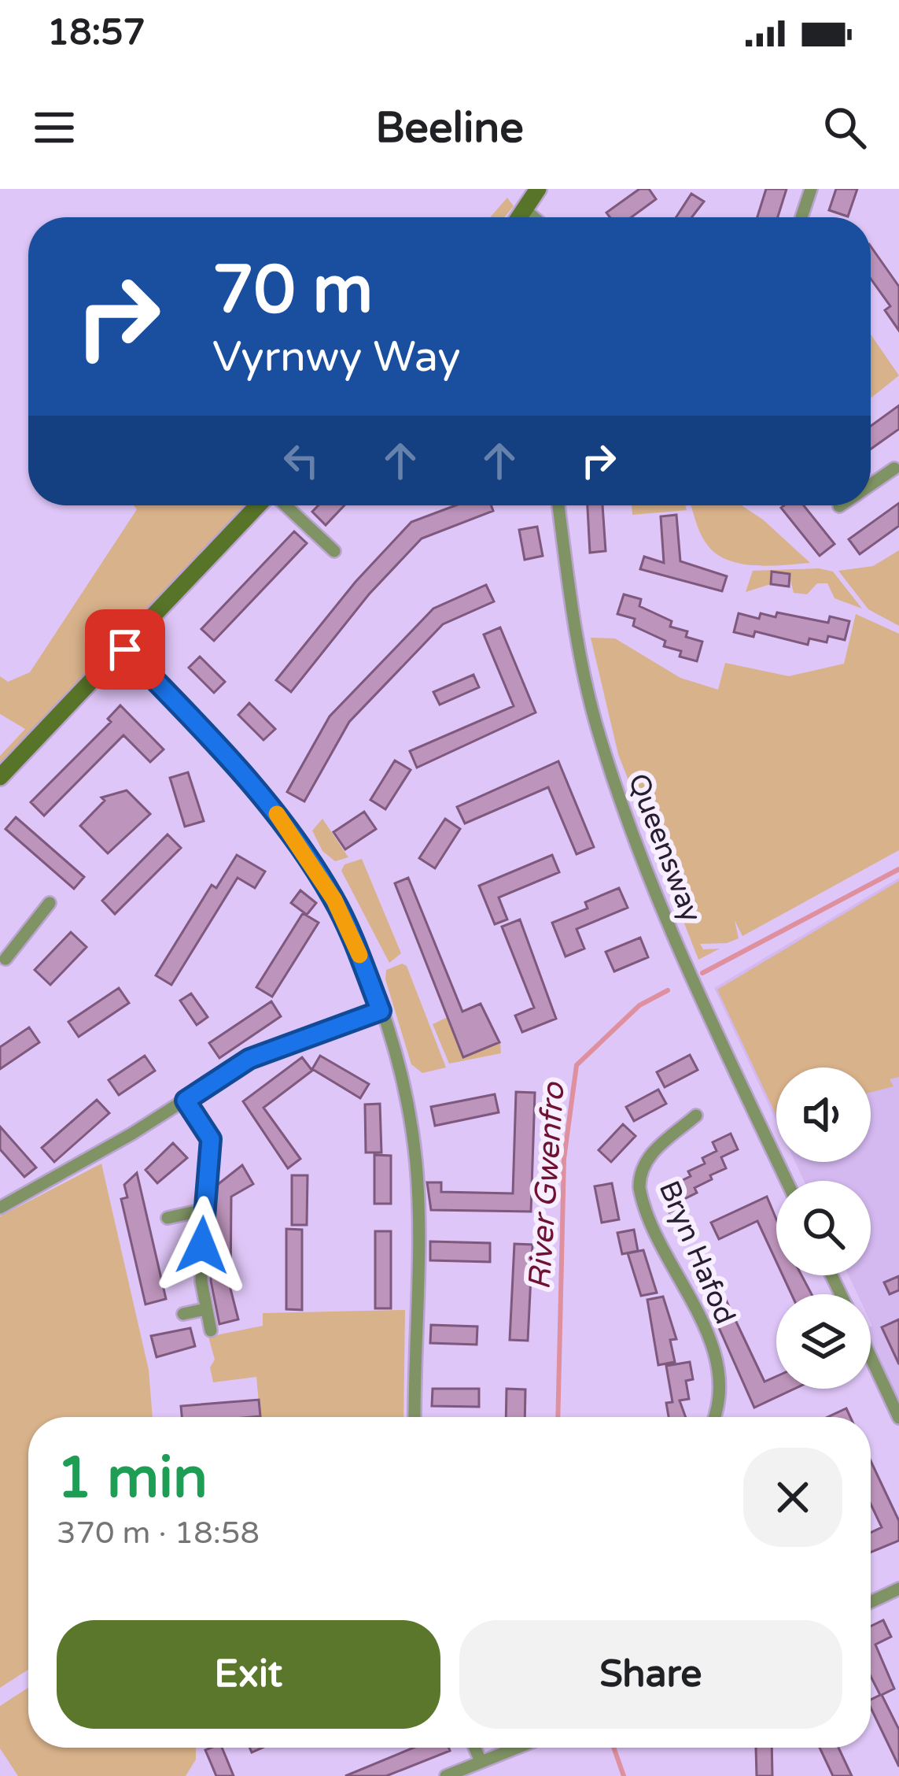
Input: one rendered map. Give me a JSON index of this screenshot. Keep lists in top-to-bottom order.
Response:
{
  "streets": {
    "street": ["Queensway", "Bryn Hafod"]
  },
  "water": ["River Gwenfro"],
  "page": {
    "status": "18:57",
    "header": "Beeline",
    "turn": ["70 m", "Vyrnwy Way"],
    "heading": ["1 min", "370 m · 18:58"],
    "buttons": ["Exit", "Share"]
  }
}
